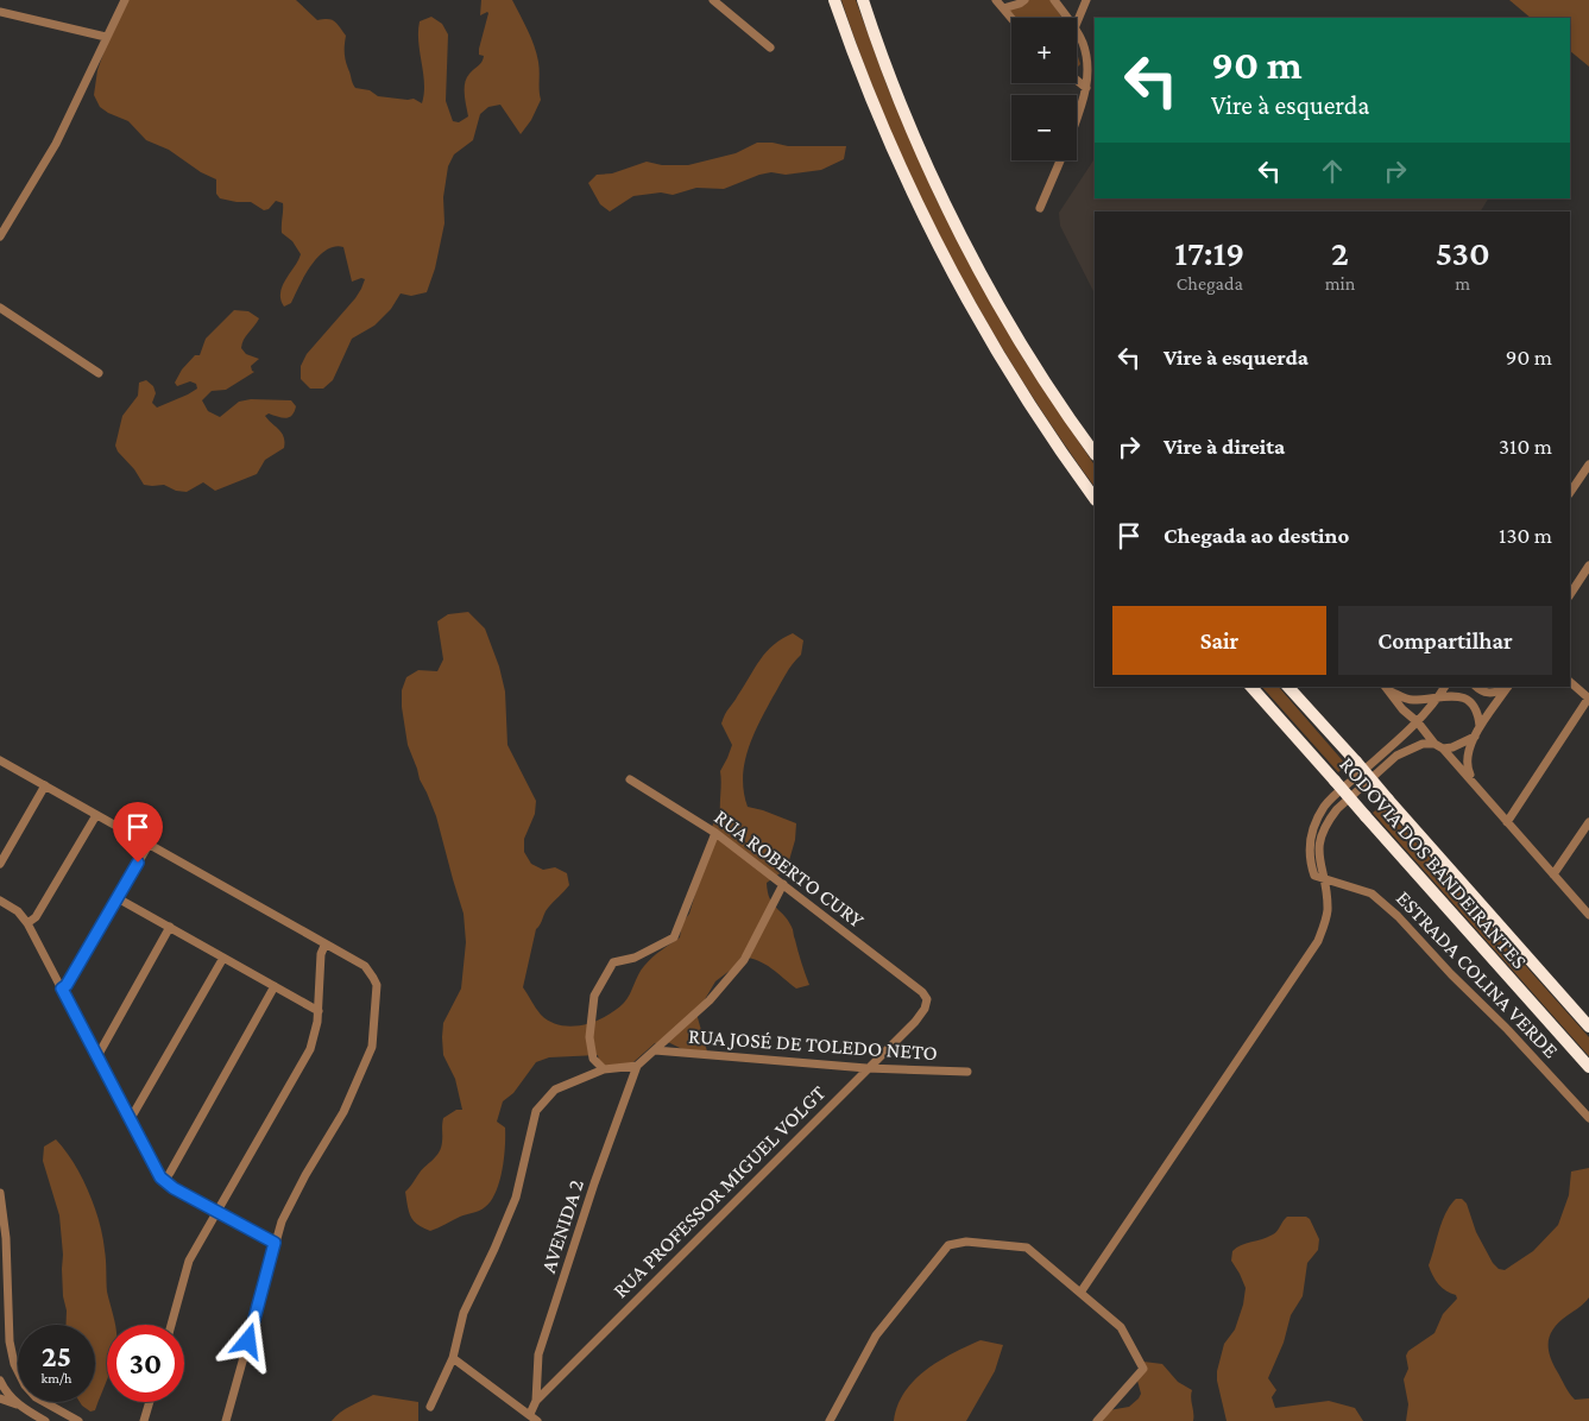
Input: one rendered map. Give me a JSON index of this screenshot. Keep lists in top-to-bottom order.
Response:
{
  "streets": {
    "highway": ["RODOVIA DOS BANDEIRANTES"],
    "street": [
      "RUA ROBERTO CURY",
      "ESTRADA COLINA VERDE",
      "RUA JOSÉ DE TOLEDO NETO",
      "RUA PROFESSOR MIGUEL VOLGT",
      "AVENIDA 2"
    ]
  },
  "crossings": [
    ["RUA ROBERTO CURY", "RUA PROFESSOR MIGUEL VOLGT"],
    ["RUA JOSÉ DE TOLEDO NETO", "RUA PROFESSOR MIGUEL VOLGT"],
    ["RUA PROFESSOR MIGUEL VOLGT", "AVENIDA 2"]
  ],
  "page": {
    "map_buttons": ["+", "−"],
    "turn": ["90 m", "Vire à esquerda"],
    "eta": [
      "17:19",
      "Chegada",
      "2",
      "min",
      "530",
      "m"
    ],
    "list": [
      {
        "name": "Vire à esquerda",
        "value": "90 m"
      },
      {
        "name": "Vire à direita",
        "value": "310 m"
      },
      {
        "name": "Chegada ao destino",
        "value": "130 m"
      }
    ],
    "buttons": ["Sair", "Compartilhar"],
    "speed": "25 km/h",
    "limit": "30"
  }
}
